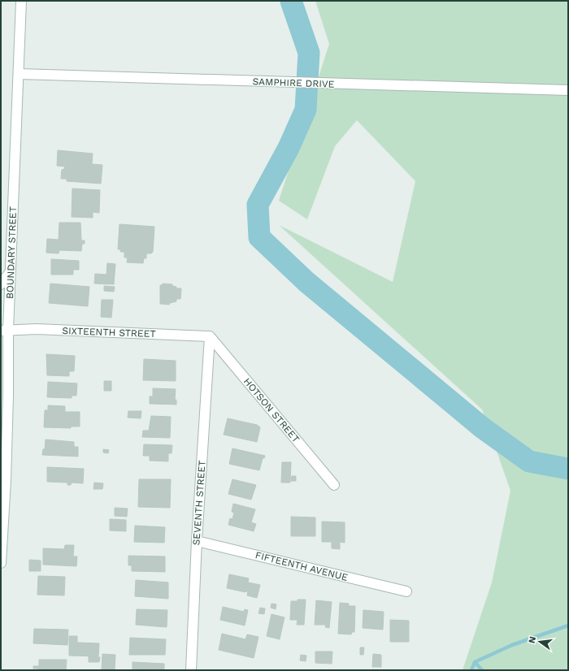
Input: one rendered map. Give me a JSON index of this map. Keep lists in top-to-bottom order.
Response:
{
  "streets": {
    "street": [
      "SAMPHIRE DRIVE",
      "BOUNDARY STREET",
      "SIXTEENTH STREET",
      "HOTSON STREET",
      "SEVENTH STREET",
      "FIFTEENTH AVENUE"
    ]
  },
  "crossings": [
    ["SAMPHIRE DRIVE", "BOUNDARY STREET"],
    ["BOUNDARY STREET", "SIXTEENTH STREET"],
    ["SIXTEENTH STREET", "HOTSON STREET"],
    ["SIXTEENTH STREET", "SEVENTH STREET"],
    ["HOTSON STREET", "SEVENTH STREET"],
    ["SEVENTH STREET", "FIFTEENTH AVENUE"]
  ],
  "north": "left"
}
